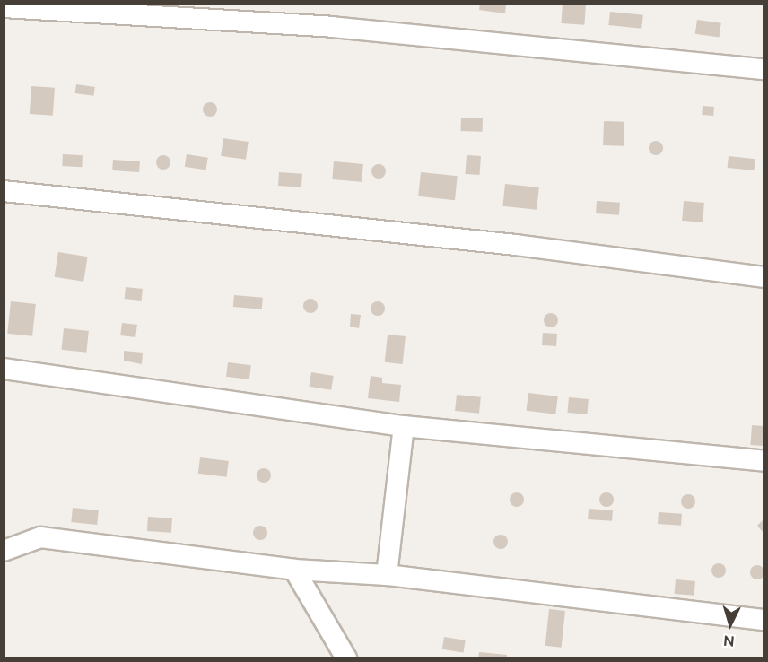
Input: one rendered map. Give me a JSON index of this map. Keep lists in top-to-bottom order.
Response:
{
  "north": "bottom"
}
